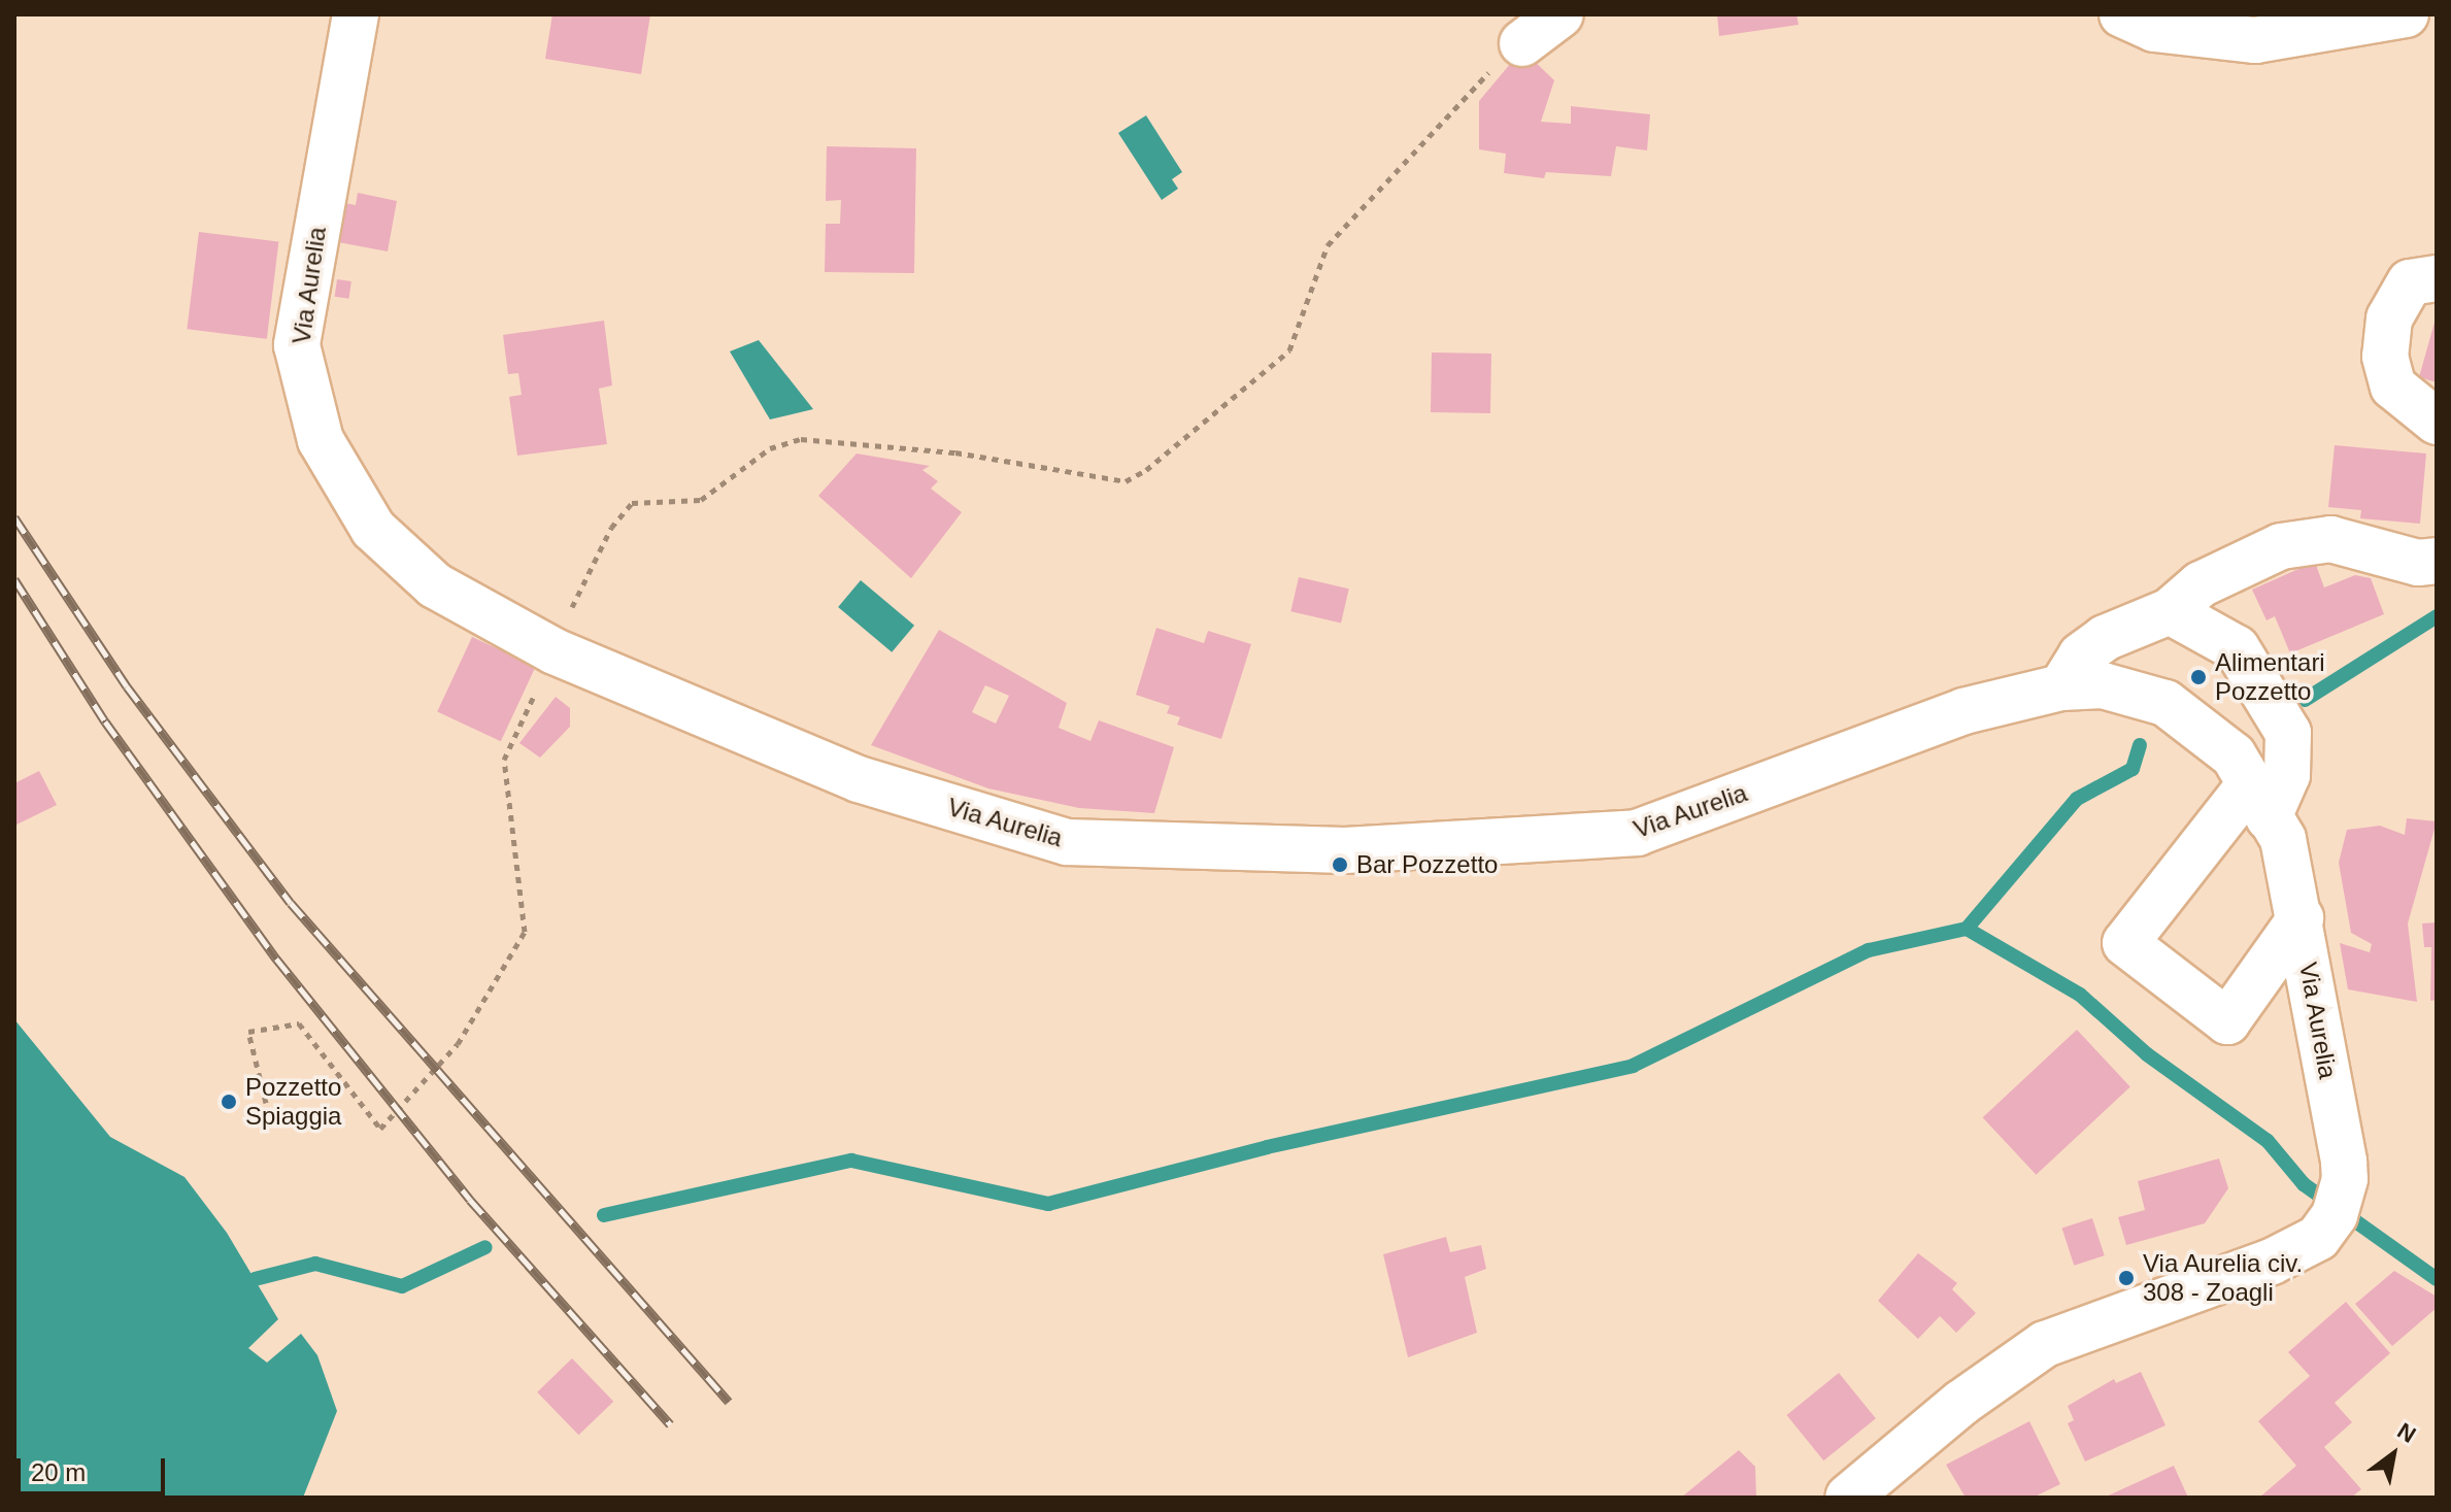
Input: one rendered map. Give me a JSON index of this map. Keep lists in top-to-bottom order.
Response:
{
  "streets": {
    "main road": ["Via Aurelia"]
  },
  "places": [
    "Alimentari Pozzetto",
    "Bar Pozzetto",
    "Pozzetto Spiaggia",
    "Via Aurelia civ. 308 - Zoagli"
  ],
  "scale_bar": "20 m",
  "north": "top right"
}
